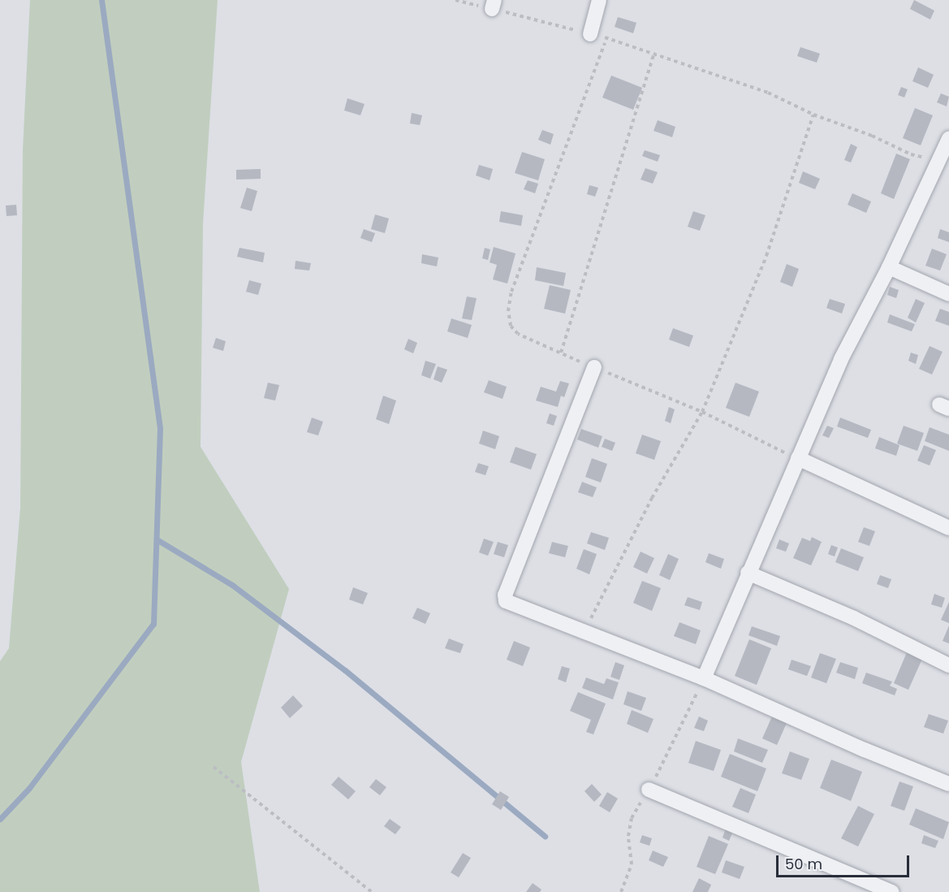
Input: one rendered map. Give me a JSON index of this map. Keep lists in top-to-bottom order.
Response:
{
  "scale_bar": "50 m"
}
